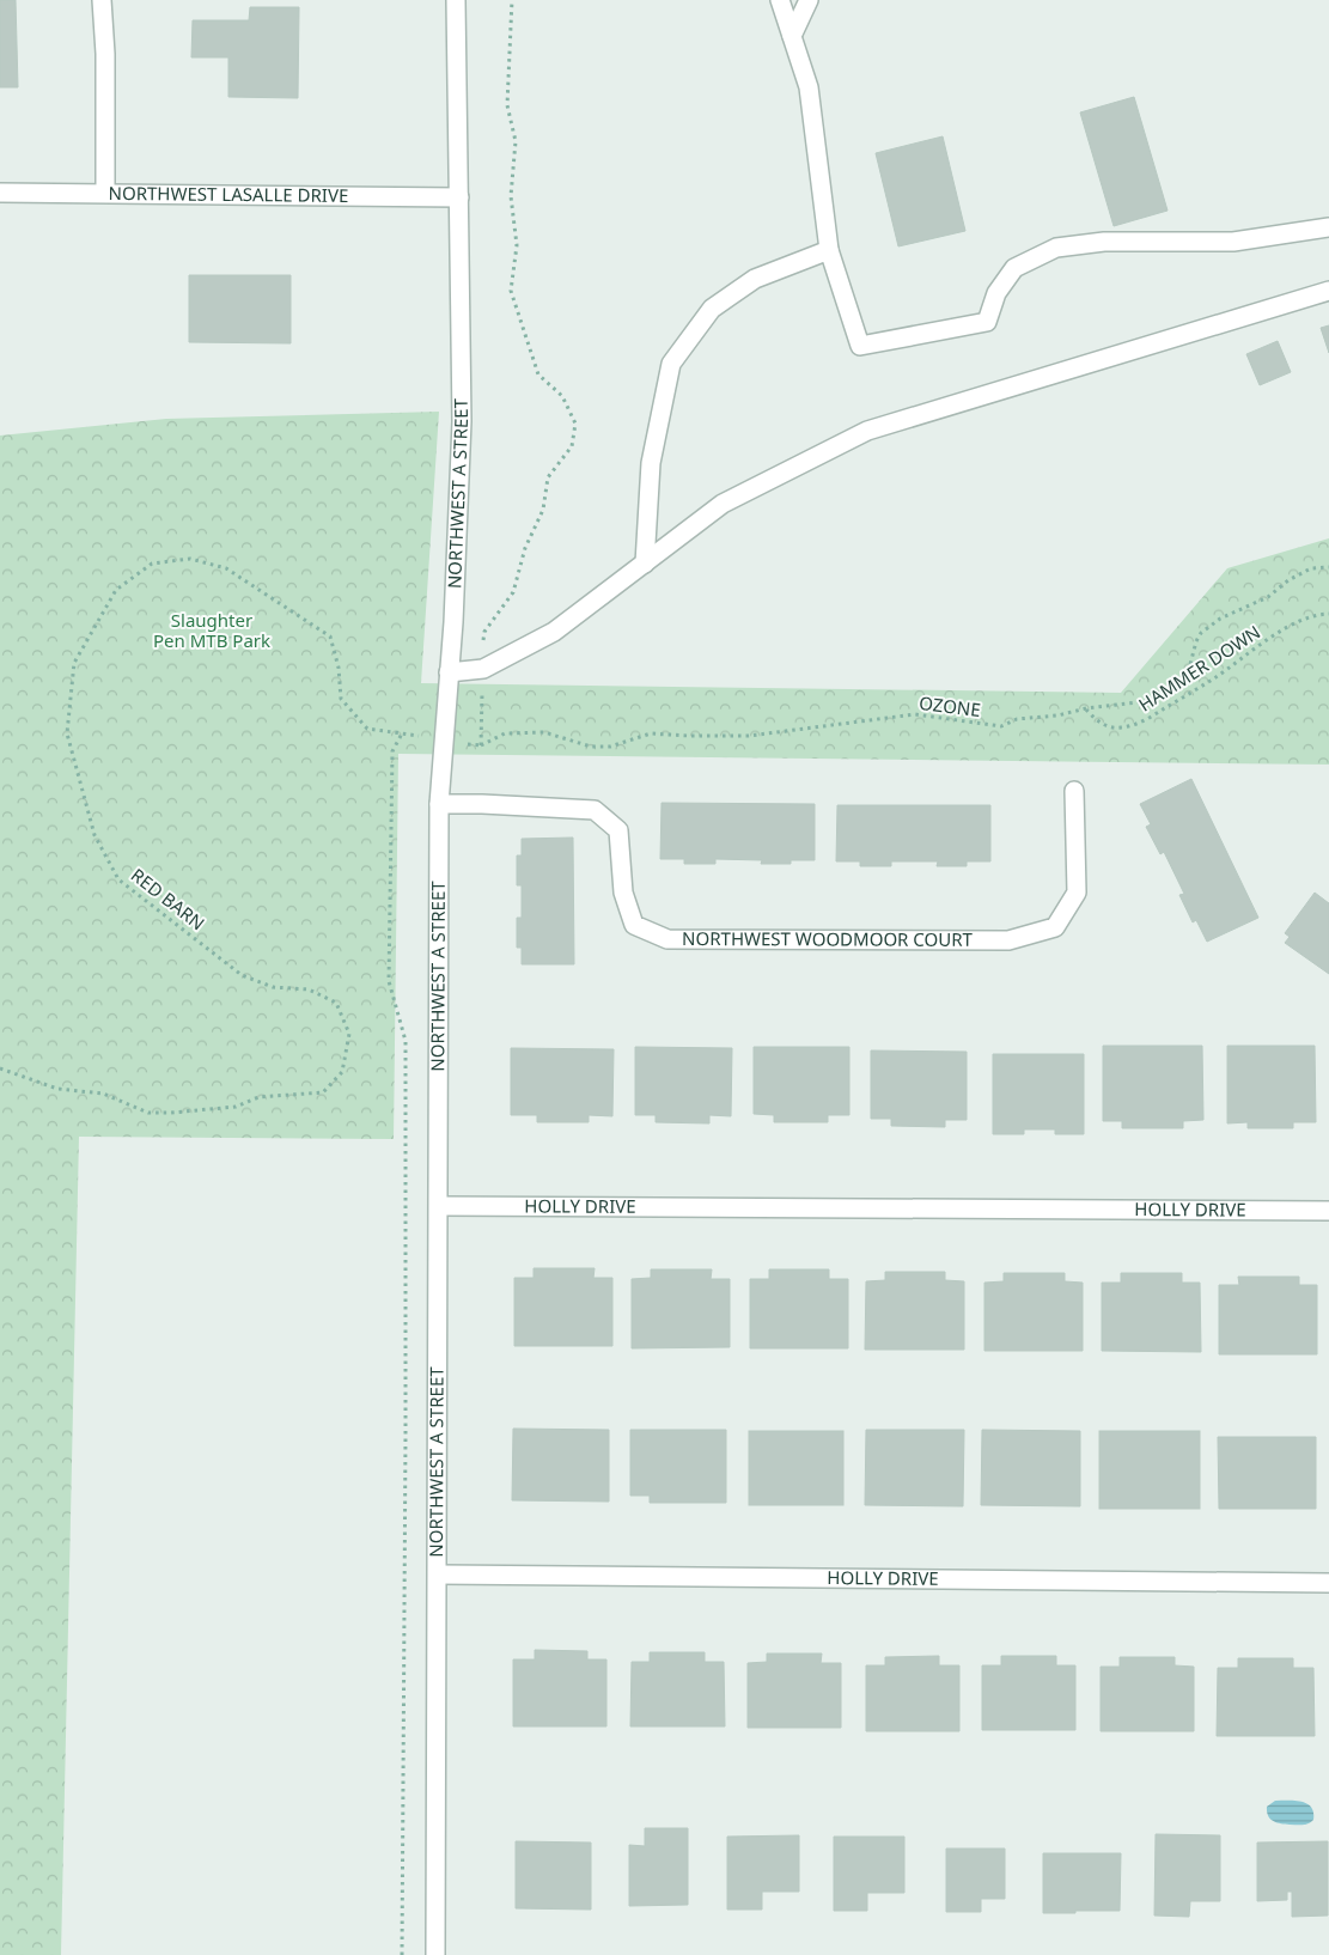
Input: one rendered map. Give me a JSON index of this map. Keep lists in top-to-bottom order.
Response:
{
  "streets": {
    "street": [
      "NORTHWEST LASALLE DRIVE",
      "NORTHWEST A STREET",
      "NORTHWEST WOODMOOR COURT",
      "HOLLY DRIVE"
    ],
    "path": ["HAMMER DOWN", "OZONE", "RED BARN"]
  },
  "crossings": [
    ["NORTHWEST LASALLE DRIVE", "NORTHWEST A STREET"],
    ["NORTHWEST A STREET", "NORTHWEST WOODMOOR COURT"],
    ["NORTHWEST A STREET", "HOLLY DRIVE"],
    ["HAMMER DOWN", "OZONE"]
  ],
  "parks": ["Slaughter Pen MTB Park"]
}
